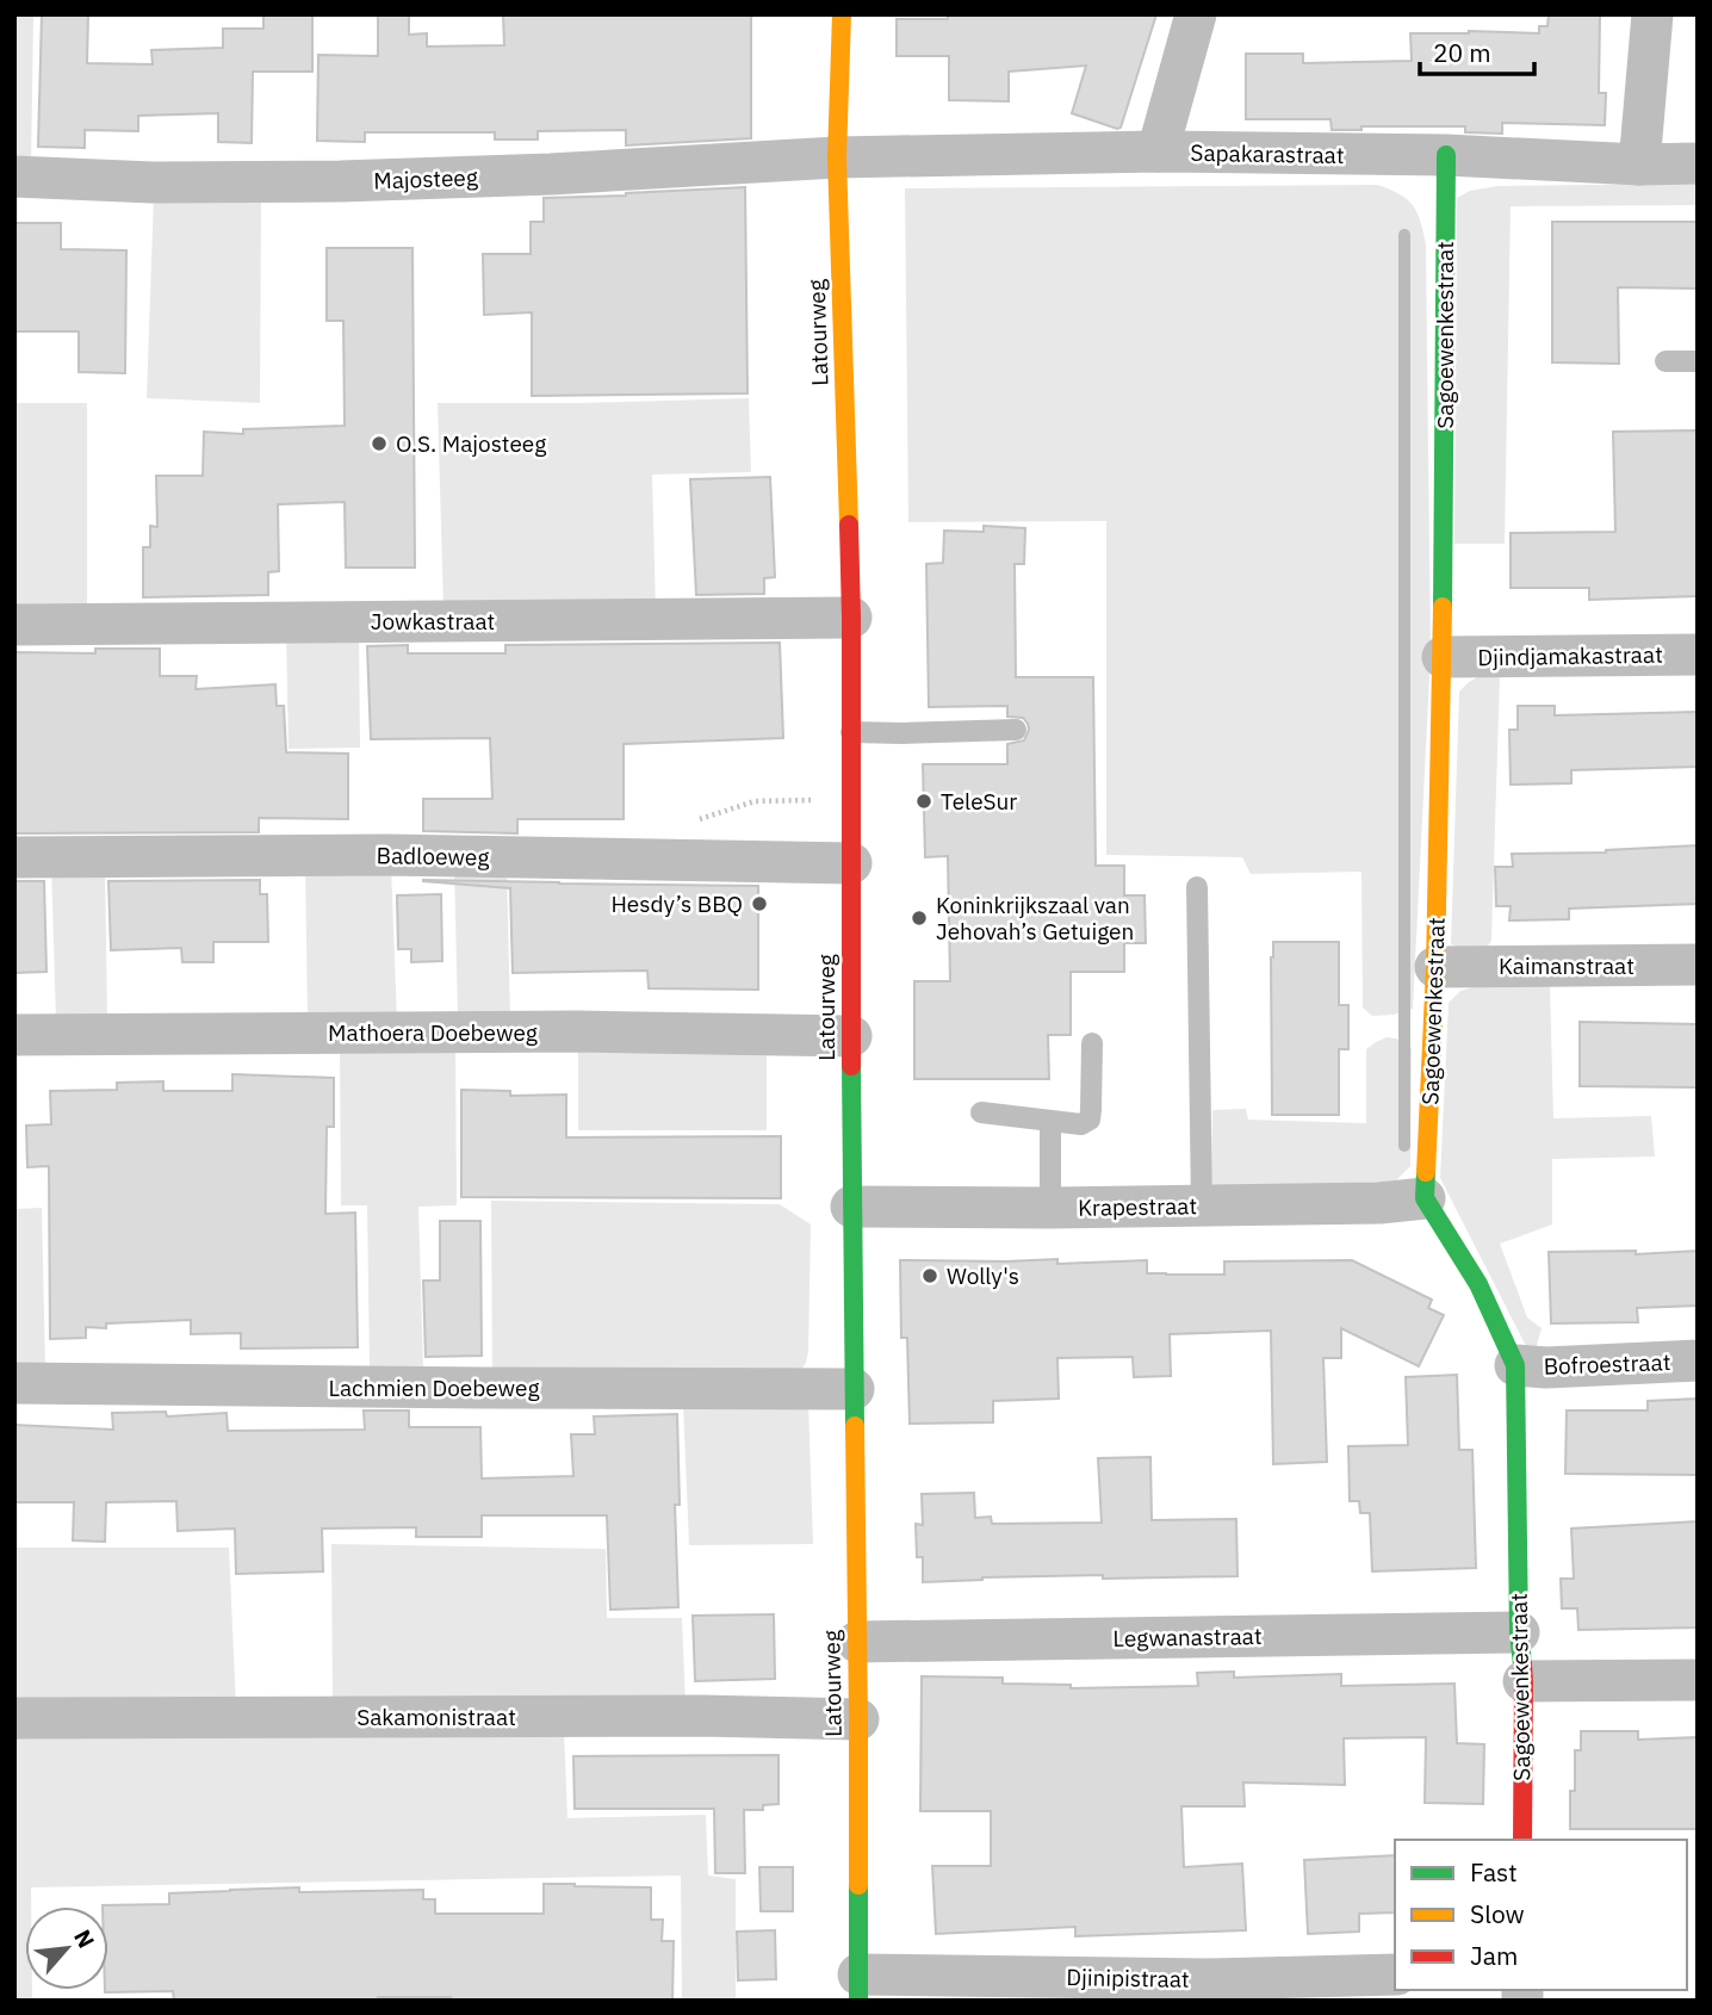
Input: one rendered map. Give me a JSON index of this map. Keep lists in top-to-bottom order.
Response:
{
  "streets": {
    "main road": ["Latourweg", "Sagoewenkestraat"],
    "street": [
      "Sapakarastraat",
      "Majosteeg",
      "Jowkastraat",
      "Djindjamakastraat",
      "Badloeweg",
      "Kaimanstraat",
      "Mathoera Doebeweg",
      "Krapestraat",
      "Bofroestraat",
      "Lachmien Doebeweg",
      "Legwanastraat",
      "Sakamonistraat",
      "Djinipistraat"
    ]
  },
  "crossings": [
    ["Sapakarastraat", "Majosteeg"],
    ["Sapakarastraat", "Latourweg"],
    ["Sapakarastraat", "Sagoewenkestraat"],
    ["Majosteeg", "Latourweg"],
    ["Latourweg", "Jowkastraat"],
    ["Latourweg", "Badloeweg"],
    ["Latourweg", "Mathoera Doebeweg"],
    ["Latourweg", "Krapestraat"],
    ["Latourweg", "Lachmien Doebeweg"],
    ["Latourweg", "Legwanastraat"],
    ["Latourweg", "Sakamonistraat"],
    ["Latourweg", "Djinipistraat"],
    ["Sagoewenkestraat", "Djindjamakastraat"],
    ["Sagoewenkestraat", "Kaimanstraat"],
    ["Sagoewenkestraat", "Krapestraat"],
    ["Sagoewenkestraat", "Bofroestraat"],
    ["Sagoewenkestraat", "Legwanastraat"]
  ],
  "places": [
    "O.S. Majosteeg",
    "TeleSur",
    "Hesdy’s BBQ",
    "Koninkrijkszaal van Jehovah’s Getuigen",
    "Wolly's"
  ],
  "legend": ["Fast", "Slow", "Jam"],
  "scale_bar": "20 m",
  "north": "top right"
}
